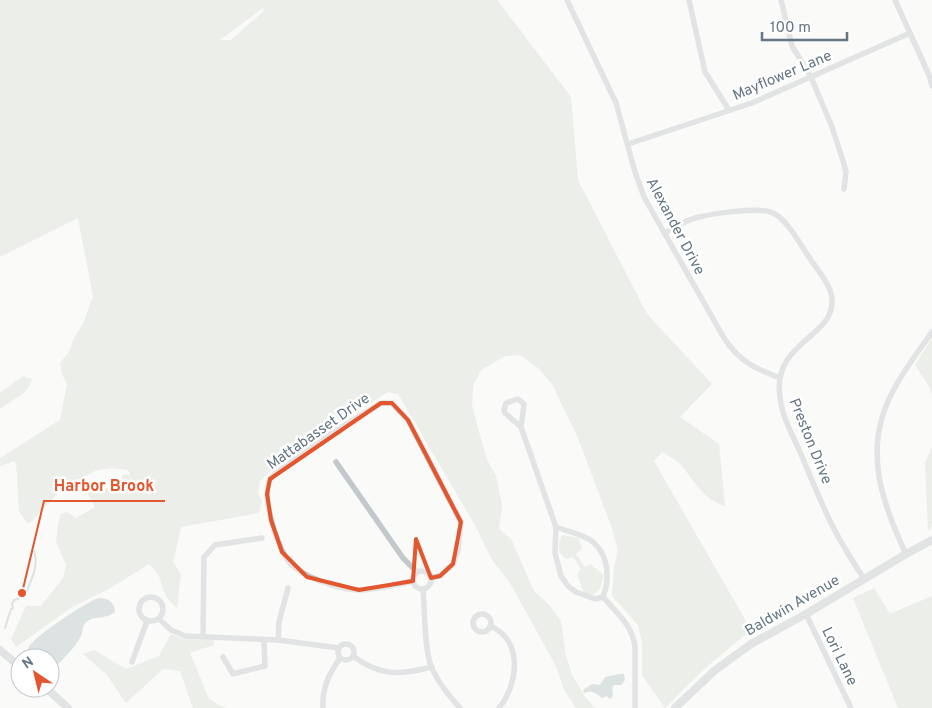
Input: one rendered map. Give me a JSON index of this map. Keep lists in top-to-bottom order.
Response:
{
  "streets": {
    "street": [
      "Mayflower Lane",
      "Alexander Drive",
      "Mattabasset Drive",
      "Preston Drive",
      "Baldwin Avenue",
      "Lori Lane"
    ]
  },
  "crossings": [
    ["Mayflower Lane", "Alexander Drive"],
    ["Alexander Drive", "Preston Drive"],
    ["Preston Drive", "Baldwin Avenue"],
    ["Baldwin Avenue", "Lori Lane"]
  ],
  "places": ["Harbor Brook"],
  "scale_bar": "100 m",
  "north": "top left"
}
